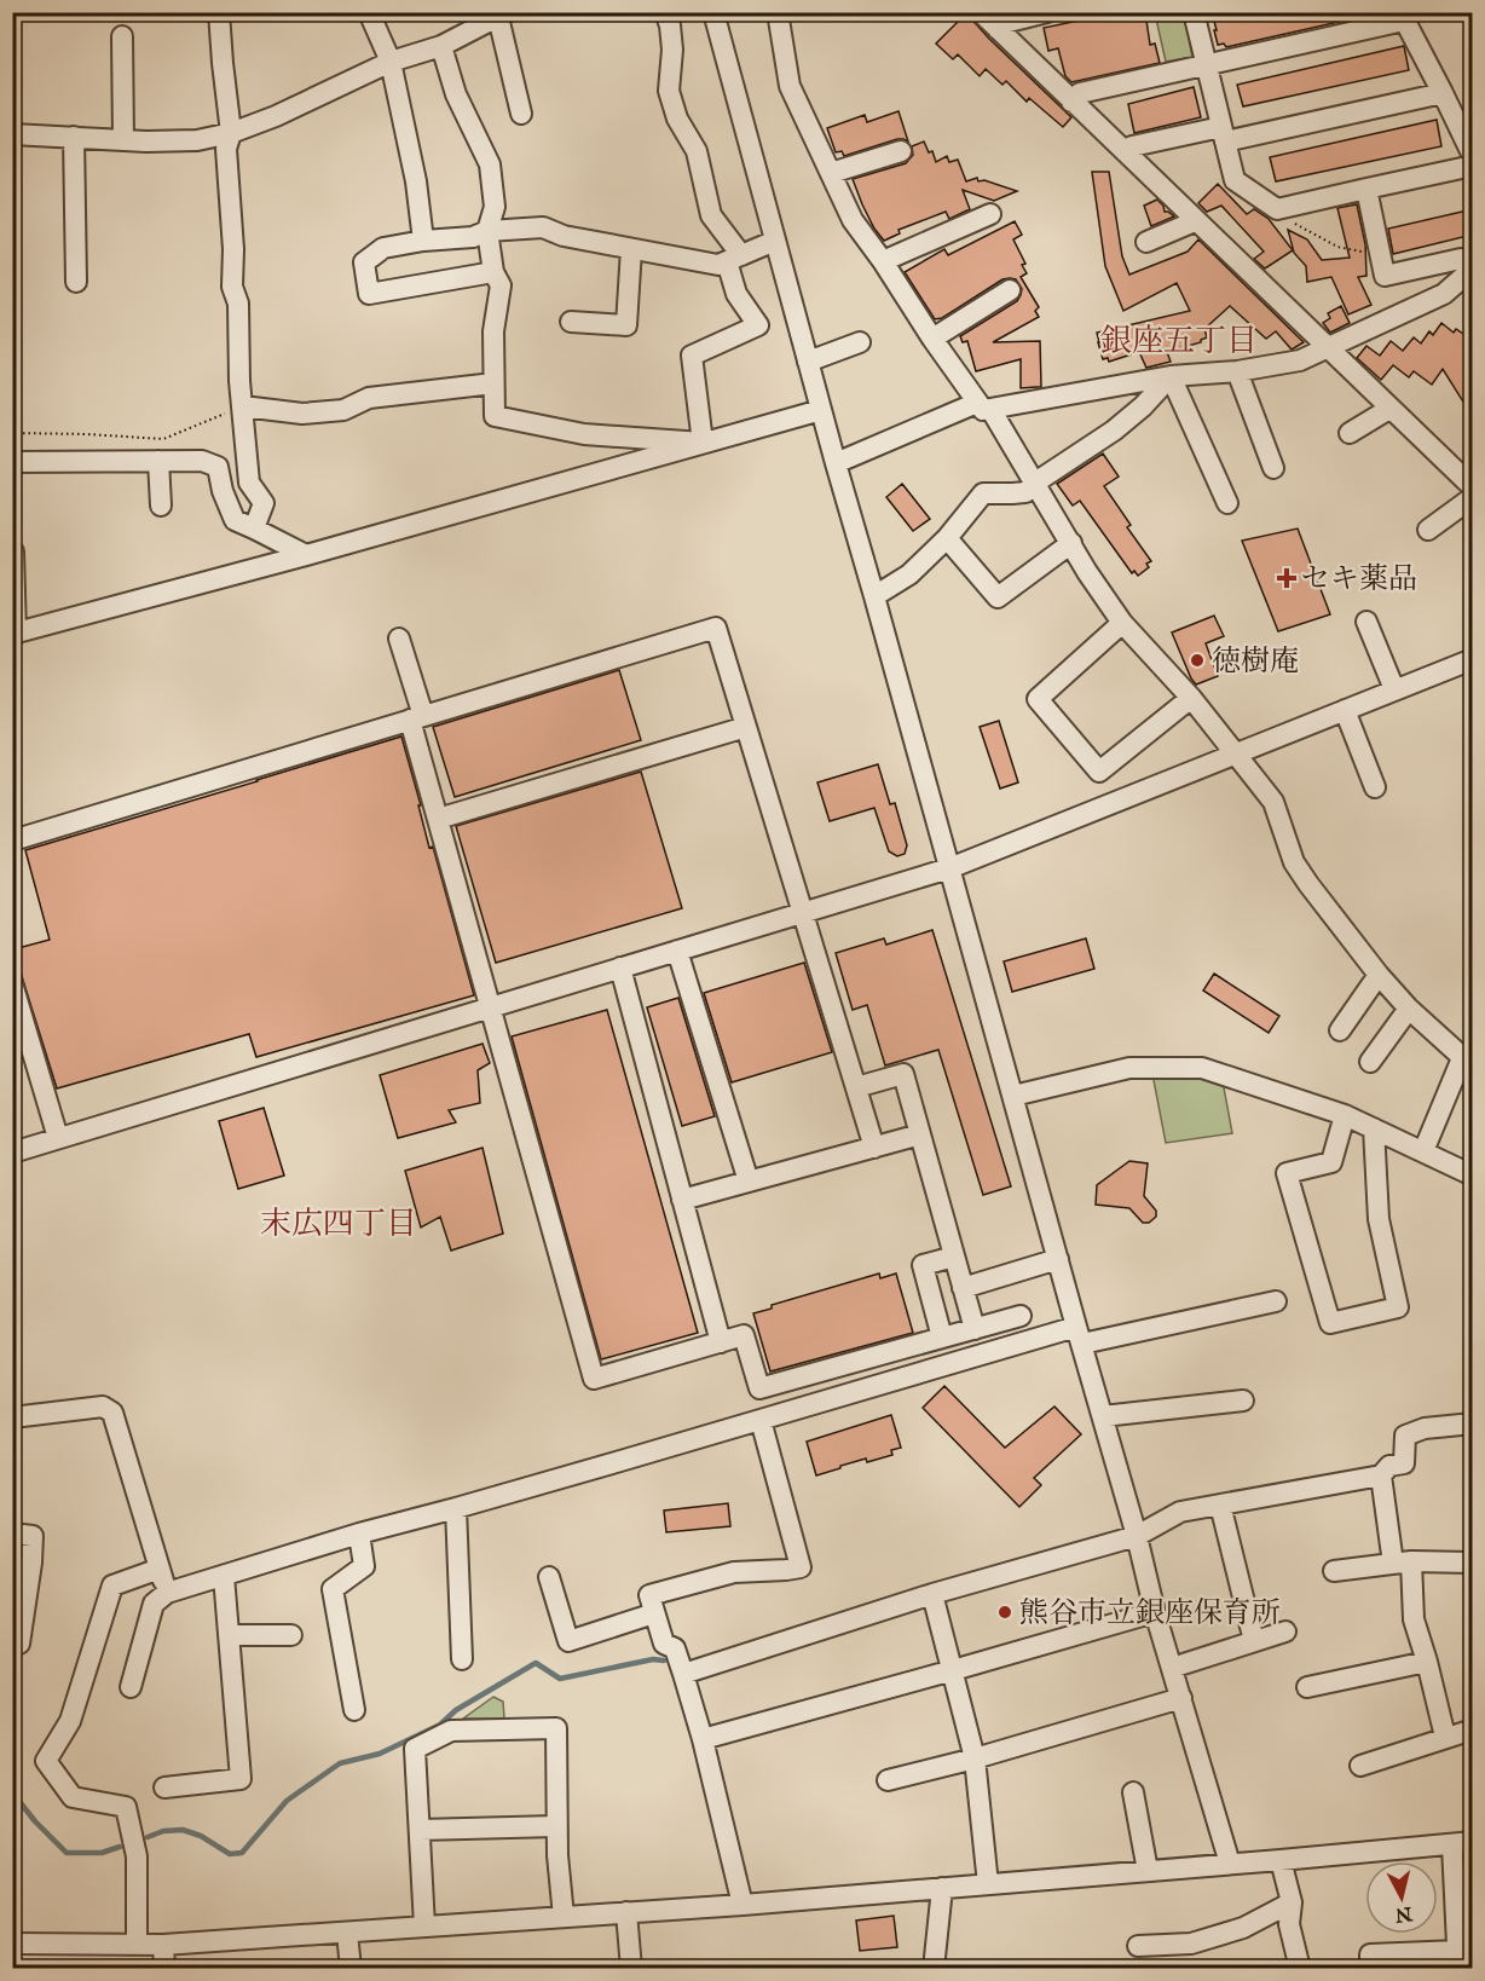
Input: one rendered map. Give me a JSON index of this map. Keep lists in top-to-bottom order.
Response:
{
  "districts": ["銀座五丁目", "末広四丁目"],
  "places": {
    "health": ["セキ薬品"],
    "other": ["徳樹庵", "熊谷市立銀座保育所"]
  },
  "north": "bottom"
}
